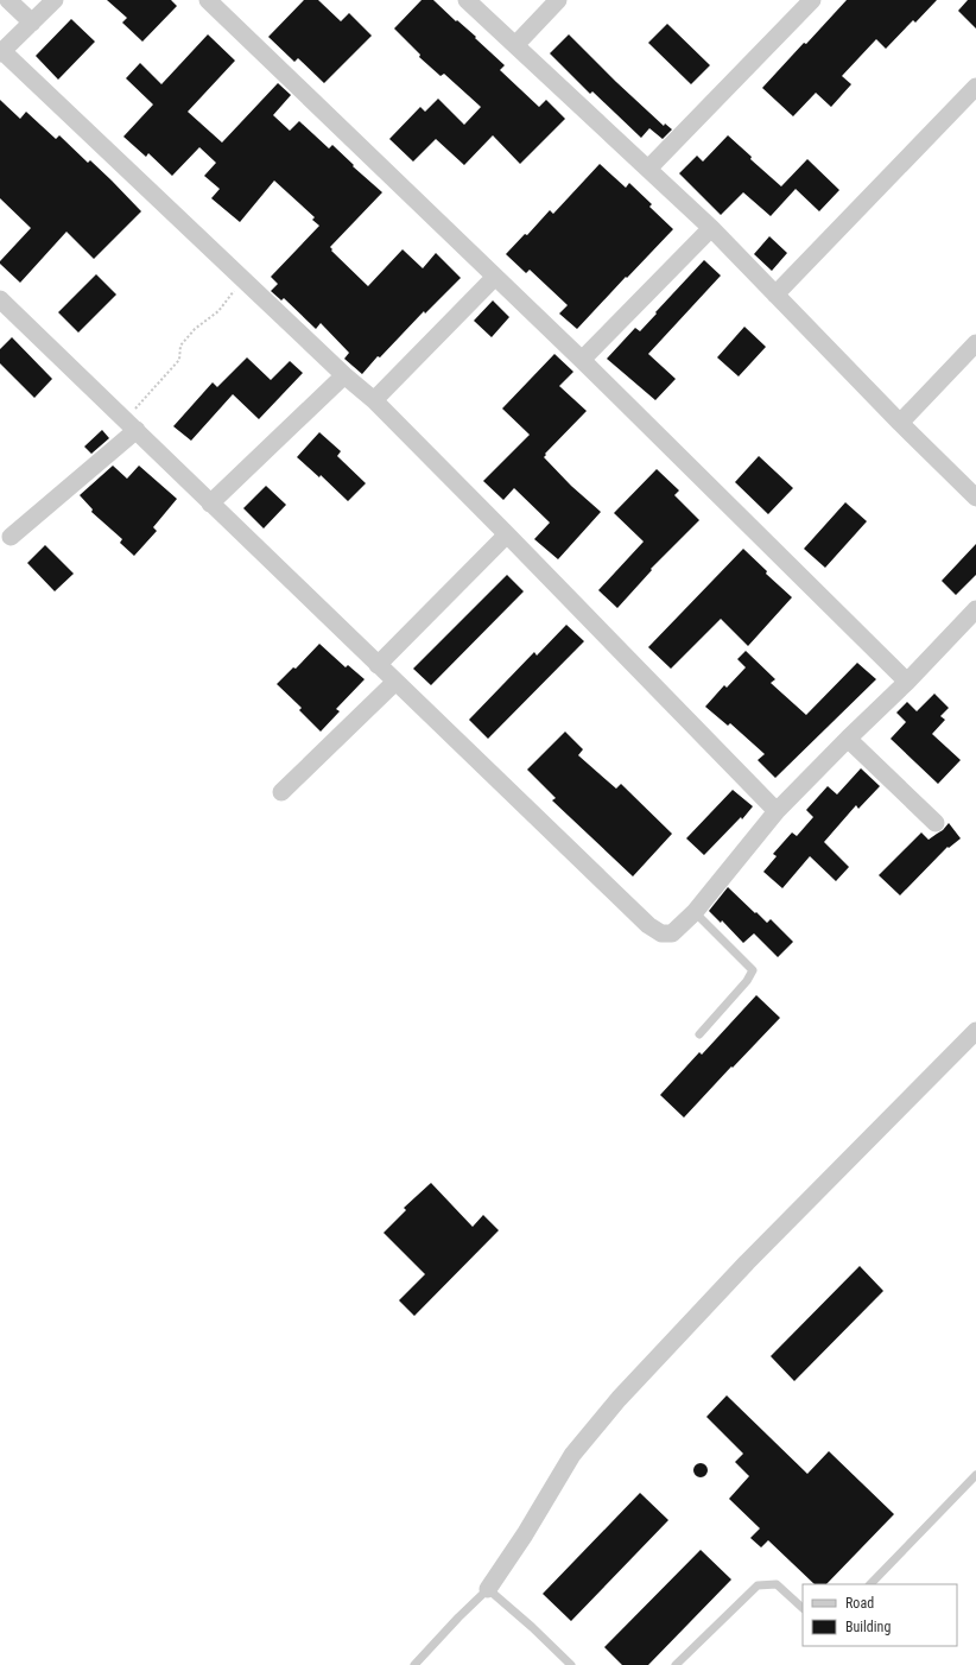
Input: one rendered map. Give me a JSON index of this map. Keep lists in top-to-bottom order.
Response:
{
  "legend": ["Road", "Building"]
}
